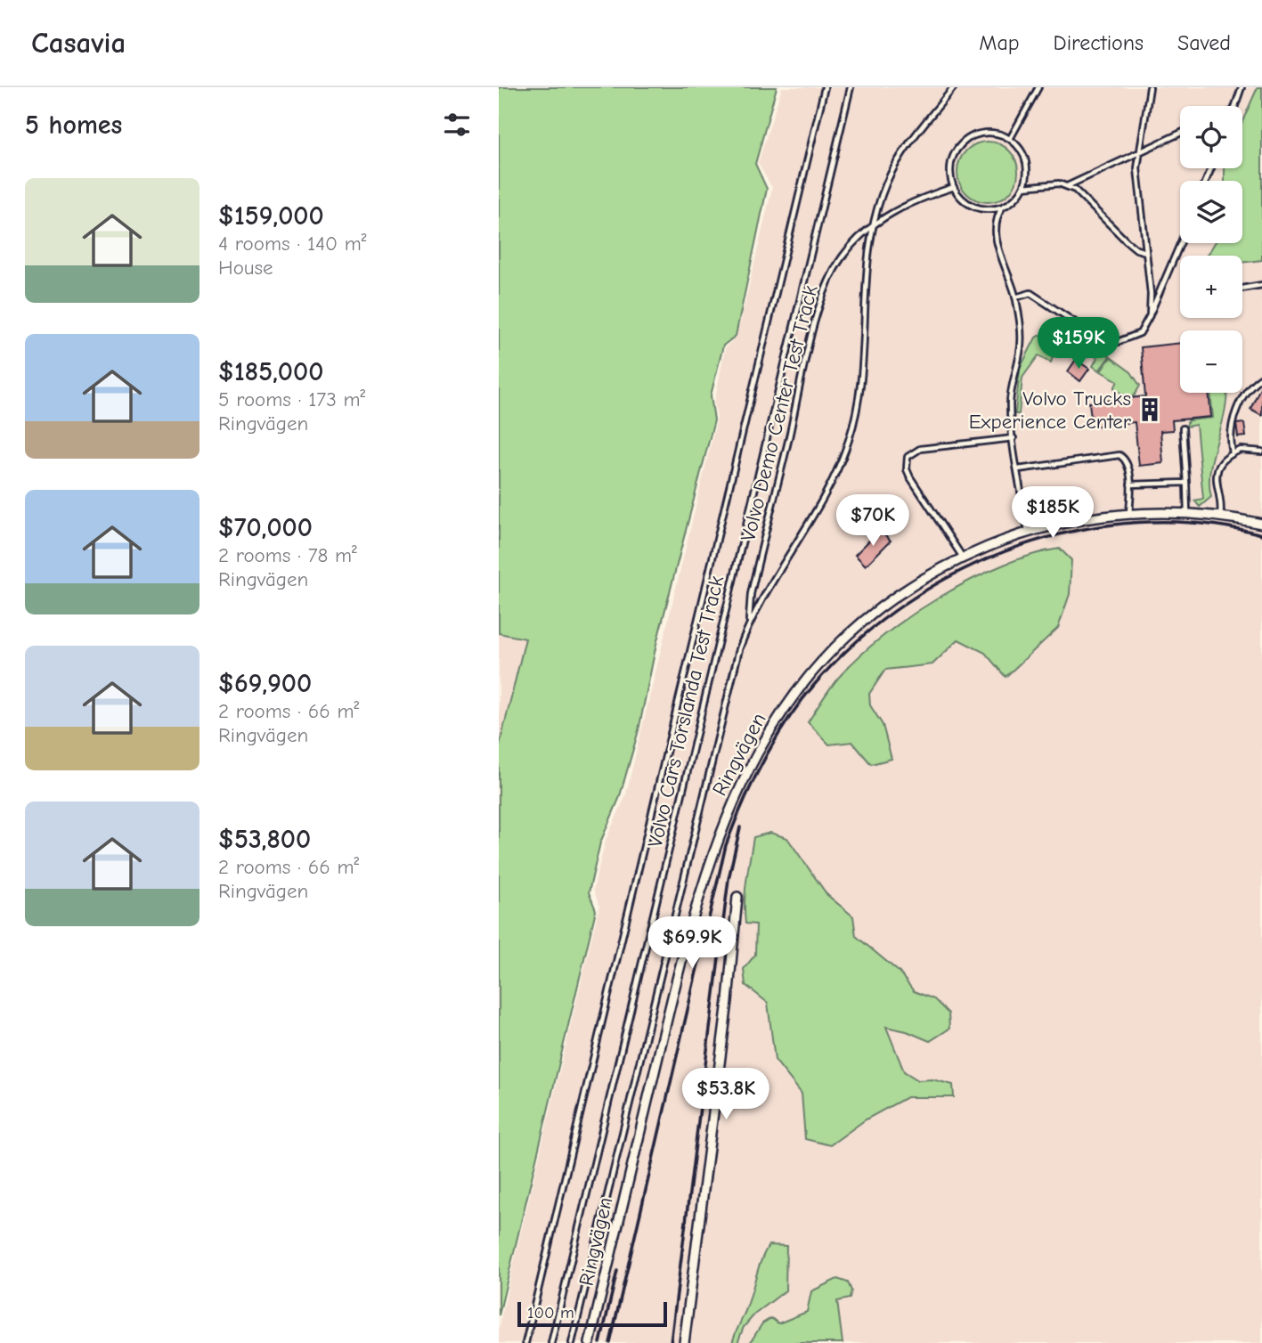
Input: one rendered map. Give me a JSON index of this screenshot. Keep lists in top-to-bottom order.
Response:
{
  "streets": {
    "street": ["Ringvägen"],
    "lane": ["Volvo Demo Center Test Track", "Volvo Cars Torslanda Test Track"]
  },
  "places": {
    "building": ["Volvo Trucks Experience Center"]
  },
  "scale_bar": "100 m",
  "page": {
    "header": "Casavia",
    "nav": ["Map", "Directions", "Saved"],
    "heading": "5 homes",
    "map_buttons": ["+", "−"],
    "list": [
      {
        "name": "$159,000",
        "note": "4 rooms · 140 m² · House"
      },
      {
        "name": "$185,000",
        "note": "5 rooms · 173 m² · Ringvägen"
      },
      {
        "name": "$70,000",
        "note": "2 rooms · 78 m² · Ringvägen"
      },
      {
        "name": "$69,900",
        "note": "2 rooms · 66 m² · Ringvägen"
      },
      {
        "name": "$53,800",
        "note": "2 rooms · 66 m² · Ringvägen"
      }
    ],
    "price": [
      "$159K",
      "$185K",
      "$70K",
      "$69.9K",
      "$53.8K"
    ],
    "scale": "100 m"
  }
}
